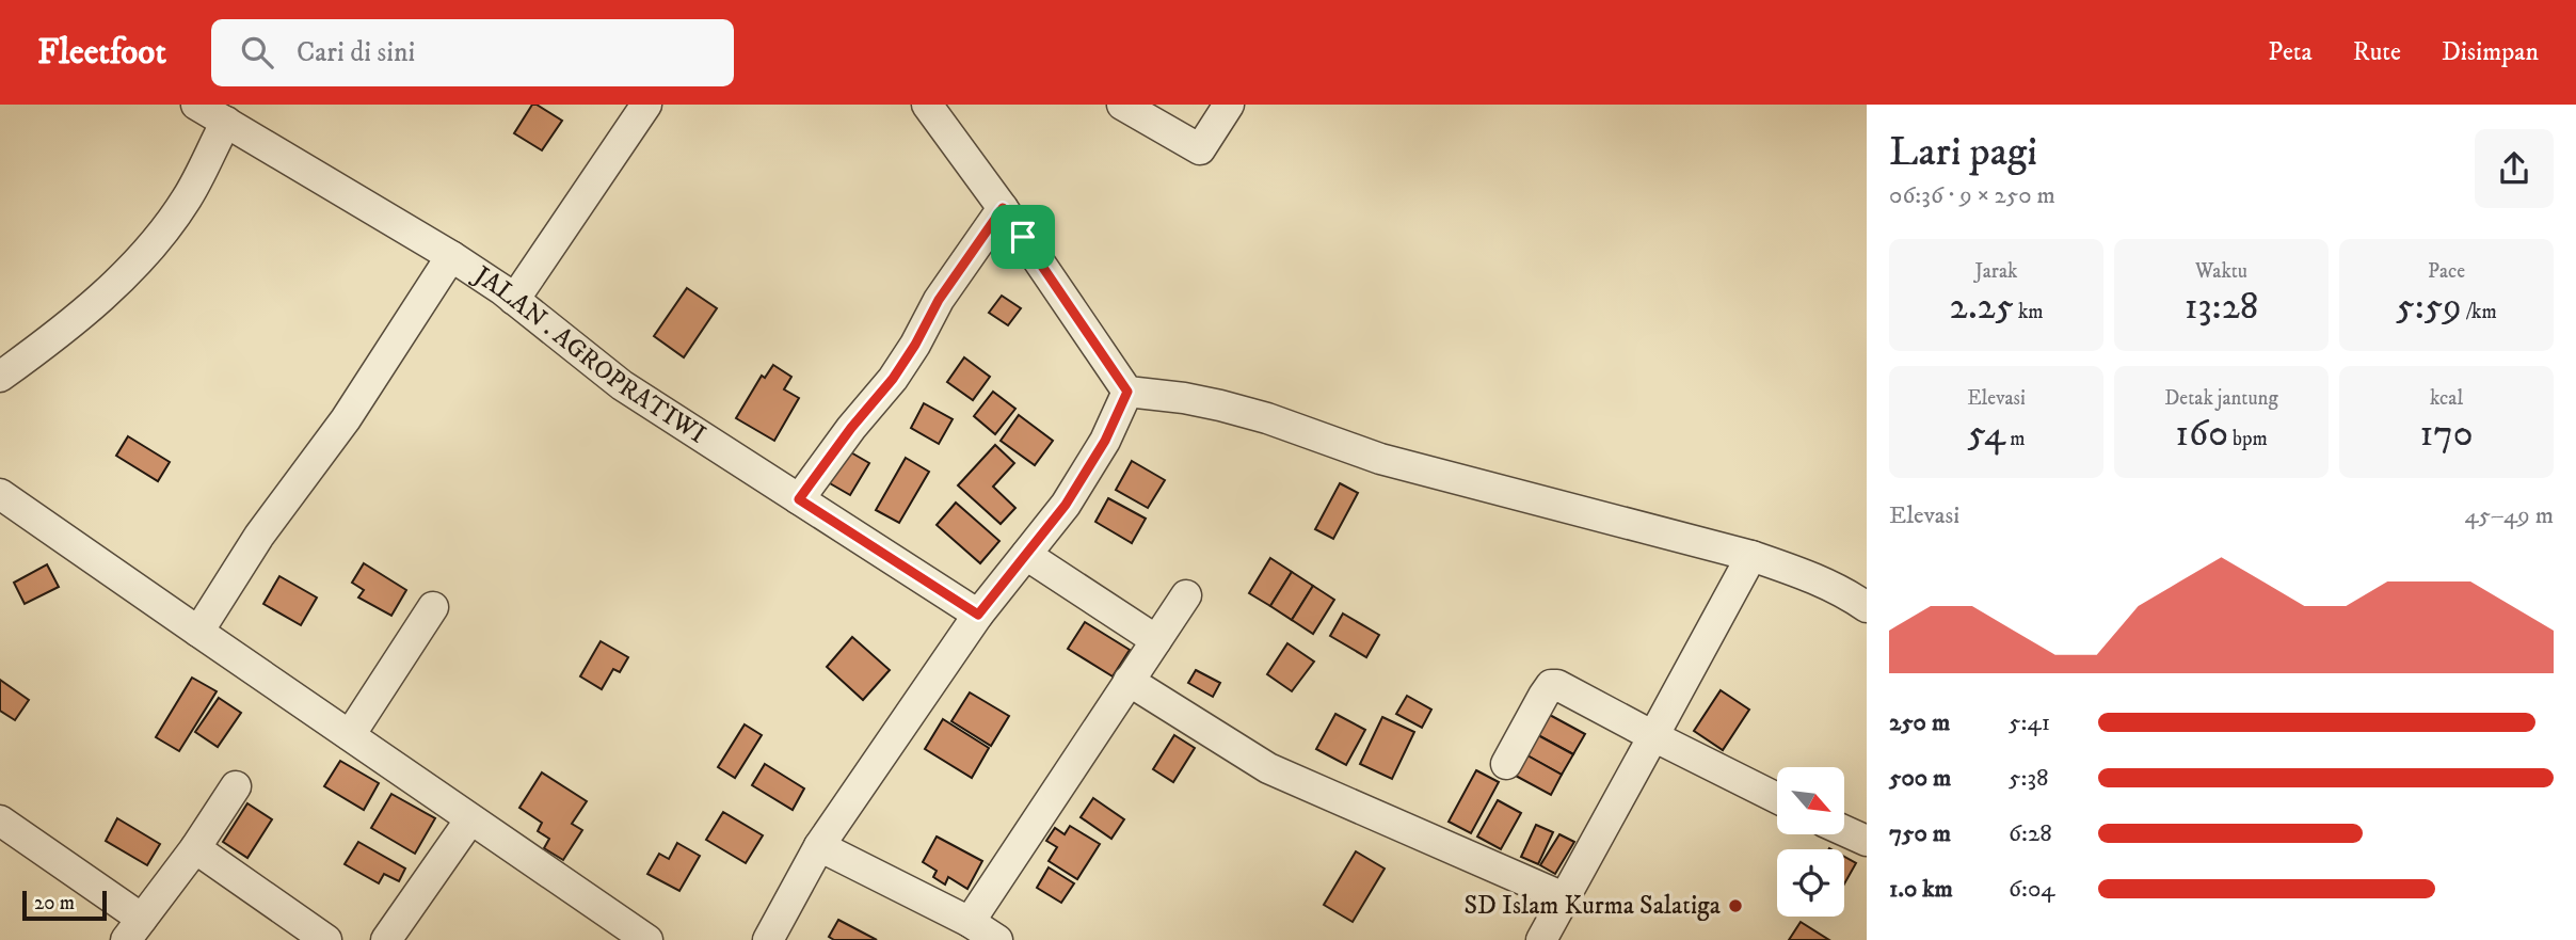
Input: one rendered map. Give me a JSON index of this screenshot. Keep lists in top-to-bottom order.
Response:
{
  "streets": {
    "street": ["JALAN . AGROPRATIWI"]
  },
  "places": ["SD Islam Kurma Salatiga"],
  "scale_bar": "20 m",
  "north": "bottom right",
  "page": {
    "header": "Fleetfoot",
    "search": "Cari di sini",
    "nav": ["Peta", "Rute", "Disimpan"],
    "heading": ["Lari pagi", "06:36 · 9 × 250 m"],
    "stats": [
      ["Jarak", "2.25 km"],
      ["Waktu", "13:28"],
      ["Pace", "5:59 /km"],
      ["Elevasi", "54 m"],
      ["Detak jantung", "160 bpm"],
      ["kcal", "170"]
    ],
    "chart": ["Elevasi", "45–49 m"],
    "list": [
      {
        "name": "250 m",
        "note": "5:41"
      },
      {
        "name": "500 m",
        "note": "5:38"
      },
      {
        "name": "750 m",
        "note": "6:28"
      },
      {
        "name": "1.0 km",
        "note": "6:04"
      }
    ],
    "scale": "20 m"
  }
}
